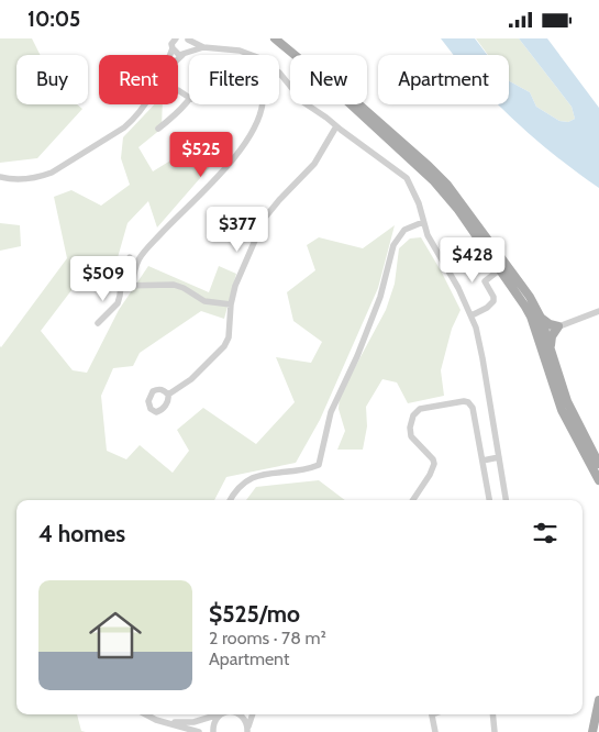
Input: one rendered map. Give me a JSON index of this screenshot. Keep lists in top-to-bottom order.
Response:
{
  "page": {
    "status": "10:05",
    "chip": [
      "Buy",
      "Rent",
      "Filters",
      "New",
      "Apartment"
    ],
    "price": [
      "$525",
      "$377",
      "$428",
      "$509"
    ],
    "heading": "4 homes",
    "list": [
      {
        "name": "$525/mo",
        "note": "2 rooms · 78 m² · Apartment"
      }
    ]
  }
}
